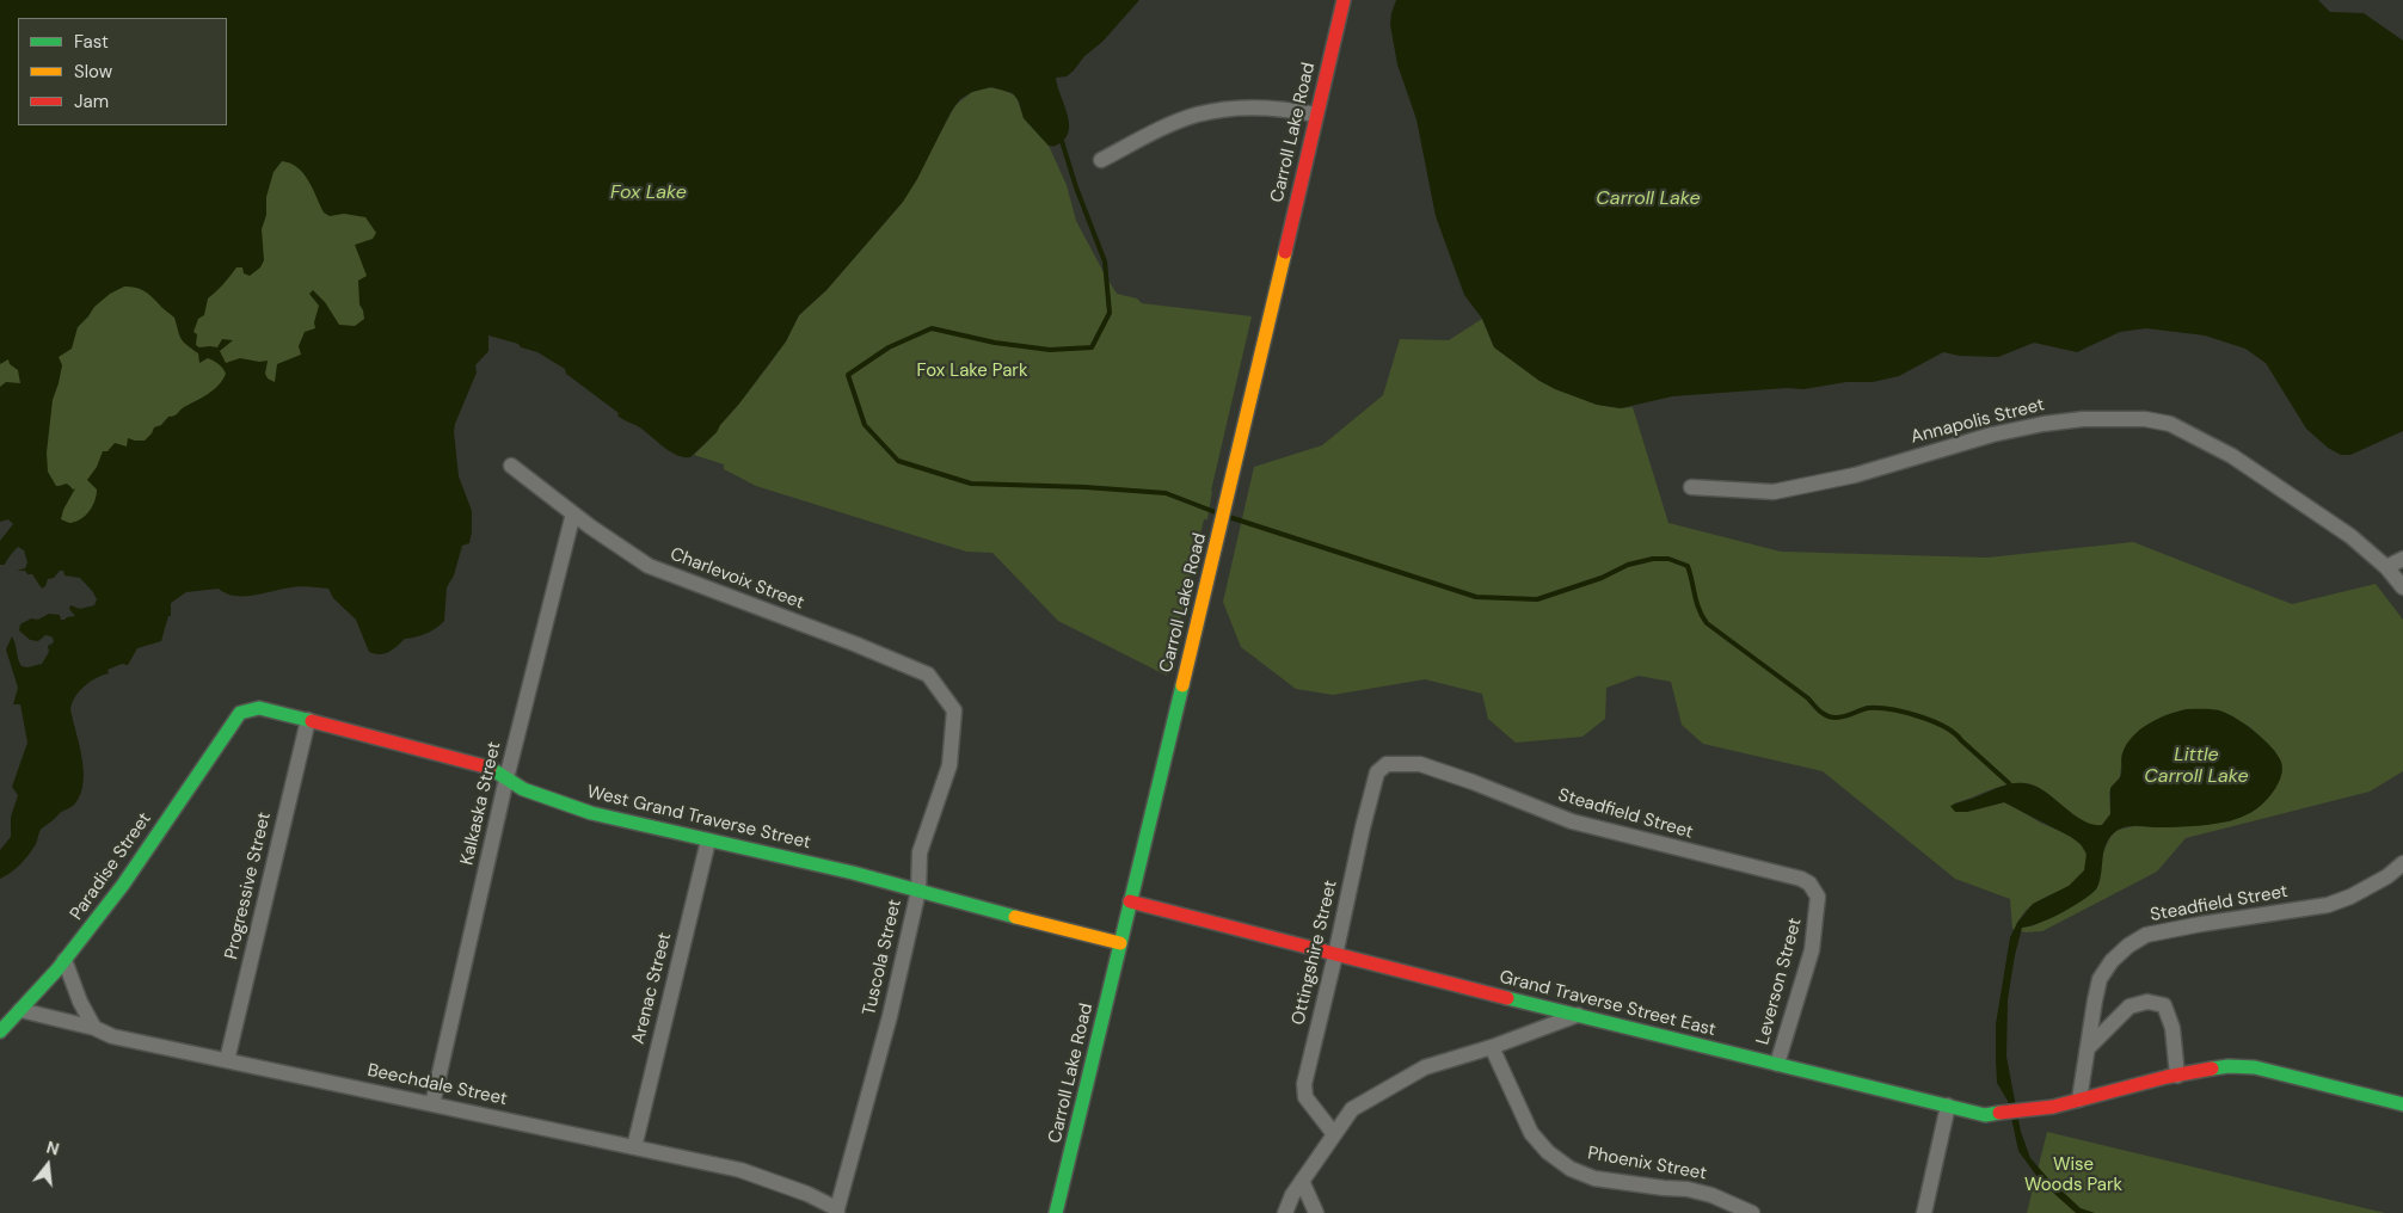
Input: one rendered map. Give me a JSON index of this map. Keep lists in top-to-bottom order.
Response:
{
  "streets": {
    "street": [
      "Carroll Lake Road",
      "Annapolis Street",
      "Charlevoix Street",
      "Kalkaska Street",
      "Steadfield Street",
      "West Grand Traverse Street",
      "Paradise Street",
      "Progressive Street",
      "Ottingshire Street",
      "Tuscola Street",
      "Leverson Street",
      "Arenac Street",
      "Grand Traverse Street East",
      "Beechdale Street",
      "Phoenix Street"
    ]
  },
  "crossings": [
    ["Carroll Lake Road", "West Grand Traverse Street"],
    ["Carroll Lake Road", "Grand Traverse Street East"],
    ["Charlevoix Street", "Kalkaska Street"],
    ["Charlevoix Street", "Tuscola Street"],
    ["Kalkaska Street", "West Grand Traverse Street"],
    ["Kalkaska Street", "Beechdale Street"],
    ["Steadfield Street", "Ottingshire Street"],
    ["Steadfield Street", "Leverson Street"],
    ["Steadfield Street", "Grand Traverse Street East"],
    ["West Grand Traverse Street", "Paradise Street"],
    ["West Grand Traverse Street", "Progressive Street"],
    ["West Grand Traverse Street", "Tuscola Street"],
    ["West Grand Traverse Street", "Arenac Street"],
    ["Paradise Street", "Beechdale Street"],
    ["Progressive Street", "Beechdale Street"],
    ["Ottingshire Street", "Grand Traverse Street East"],
    ["Tuscola Street", "Beechdale Street"],
    ["Leverson Street", "Grand Traverse Street East"],
    ["Arenac Street", "Beechdale Street"]
  ],
  "water": ["Fox Lake", "Carroll Lake", "Little Carroll Lake"],
  "parks": ["Fox Lake Park", "Wise Woods Park"],
  "legend": ["Fast", "Slow", "Jam"],
  "north": "top"
}
